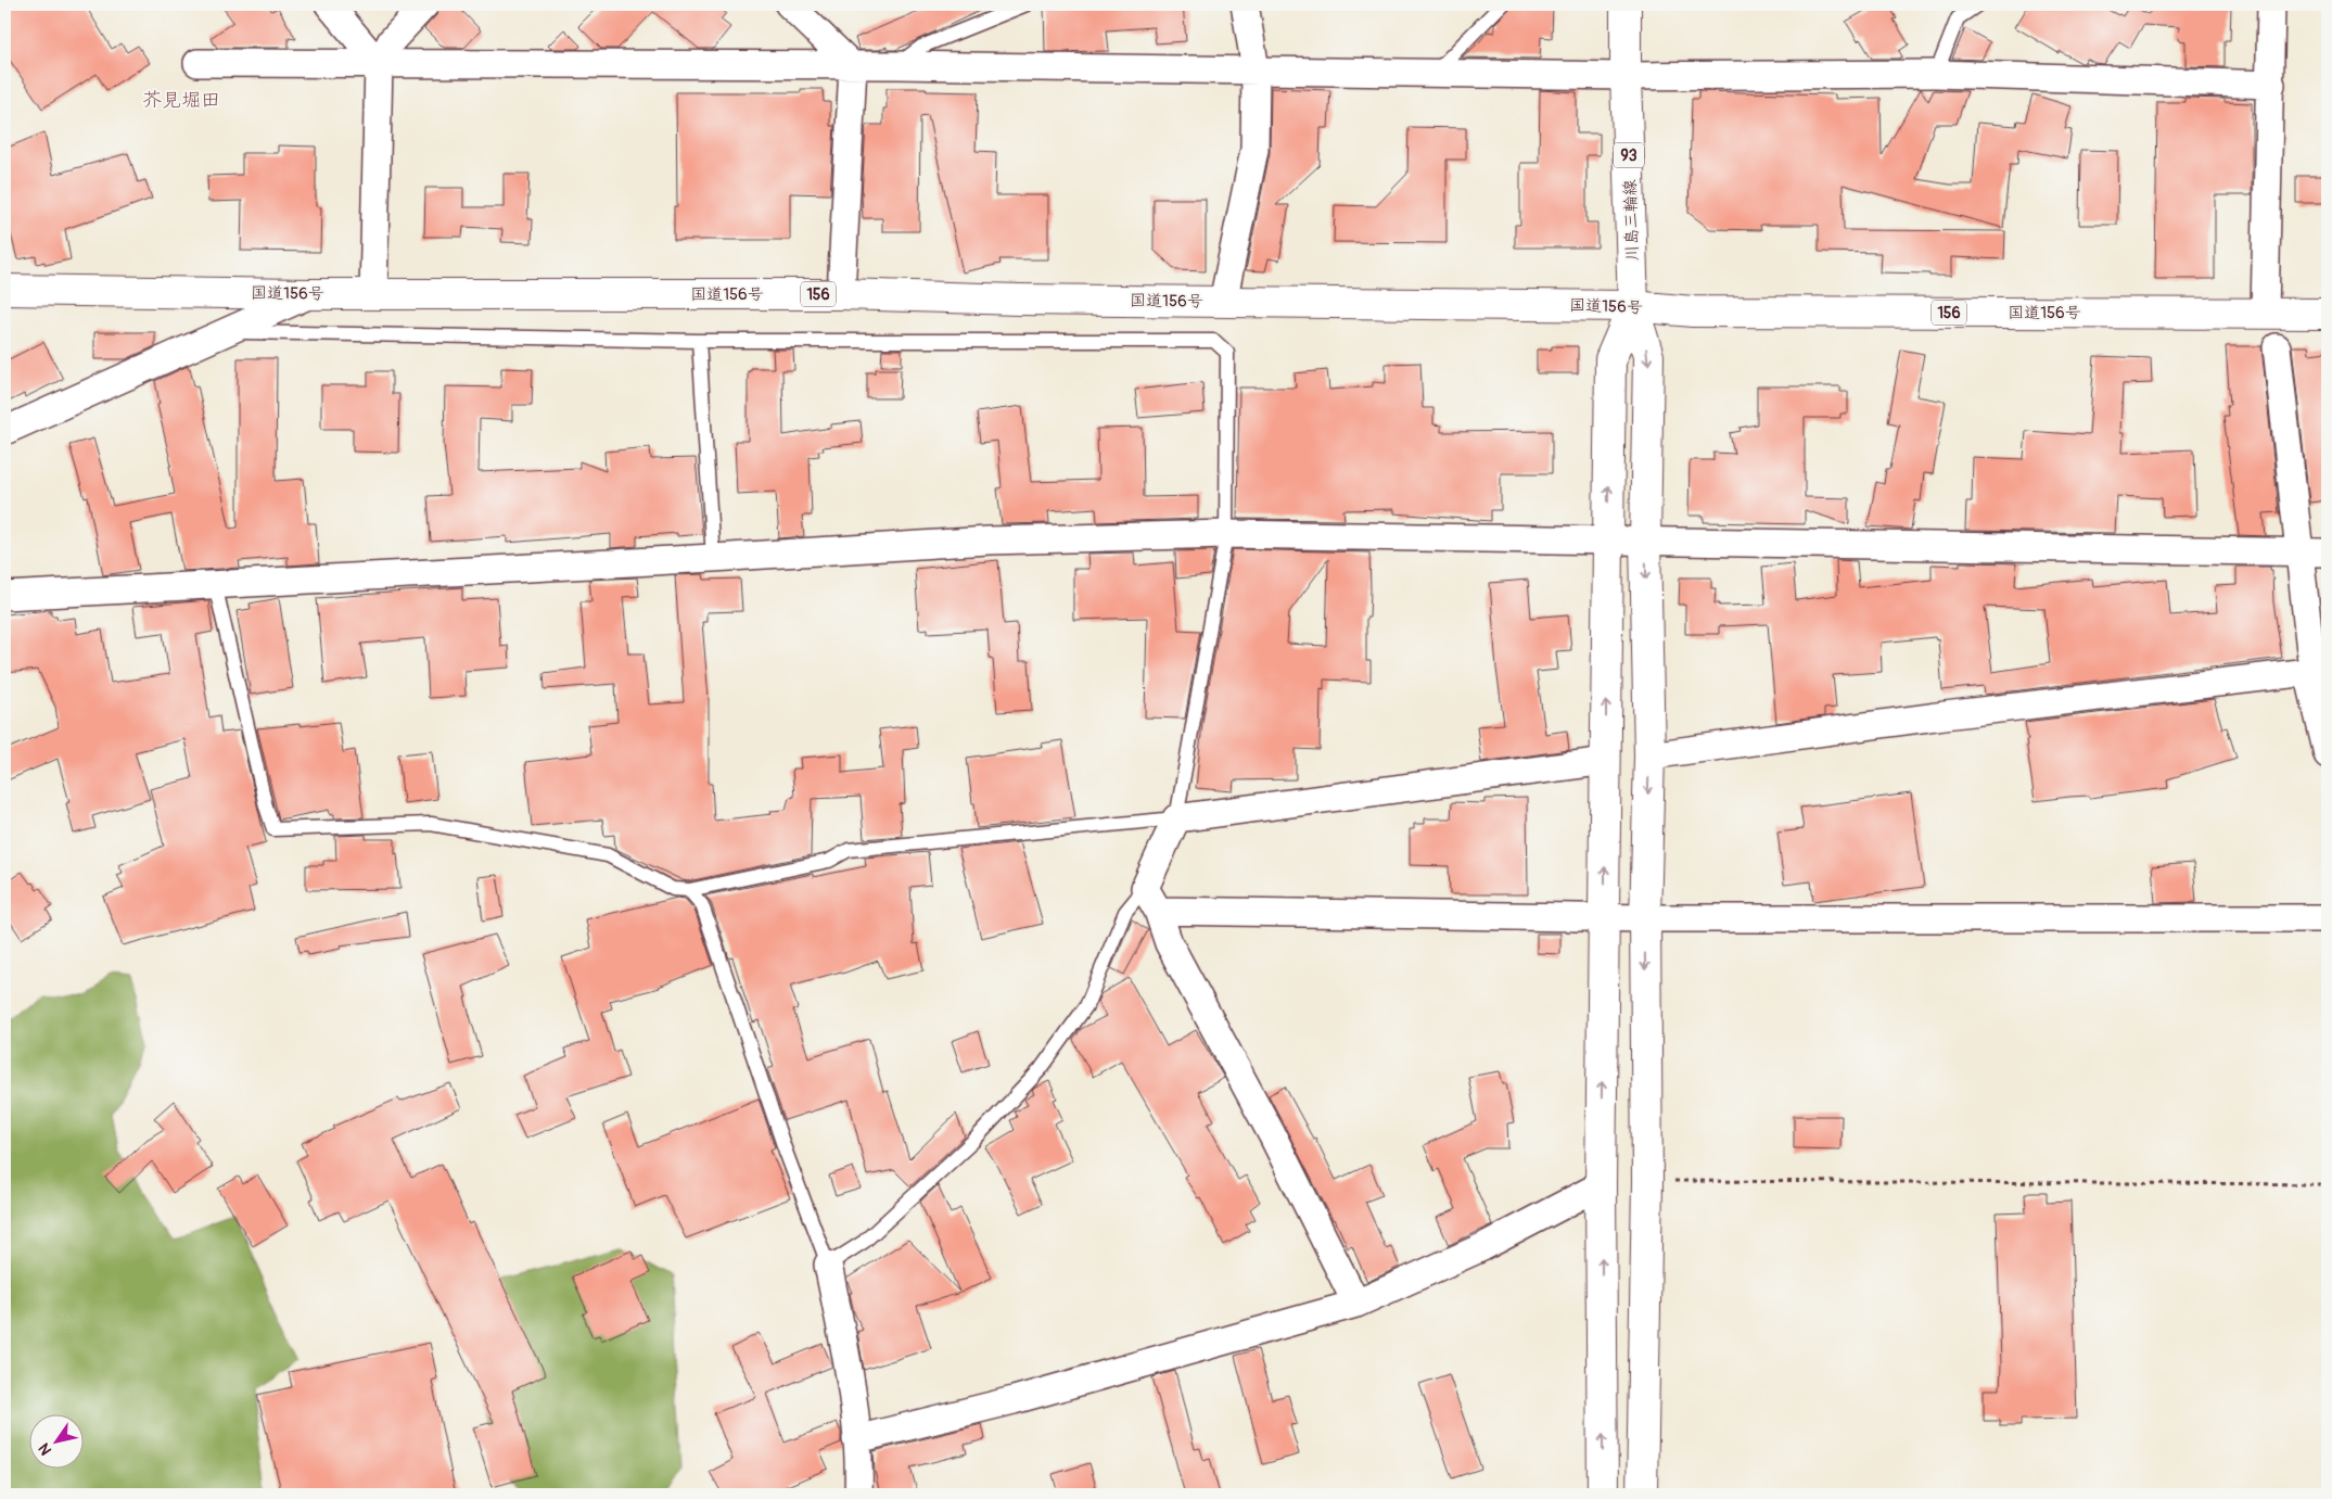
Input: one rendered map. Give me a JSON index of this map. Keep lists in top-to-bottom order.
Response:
{
  "streets": {
    "main road": [
      "93",
      "川島三輪線",
      "国道156号",
      "156"
    ]
  },
  "crossings": [
    ["川島三輪線", "国道156号"]
  ],
  "districts": ["芥見堀田"],
  "north": "bottom left"
}
